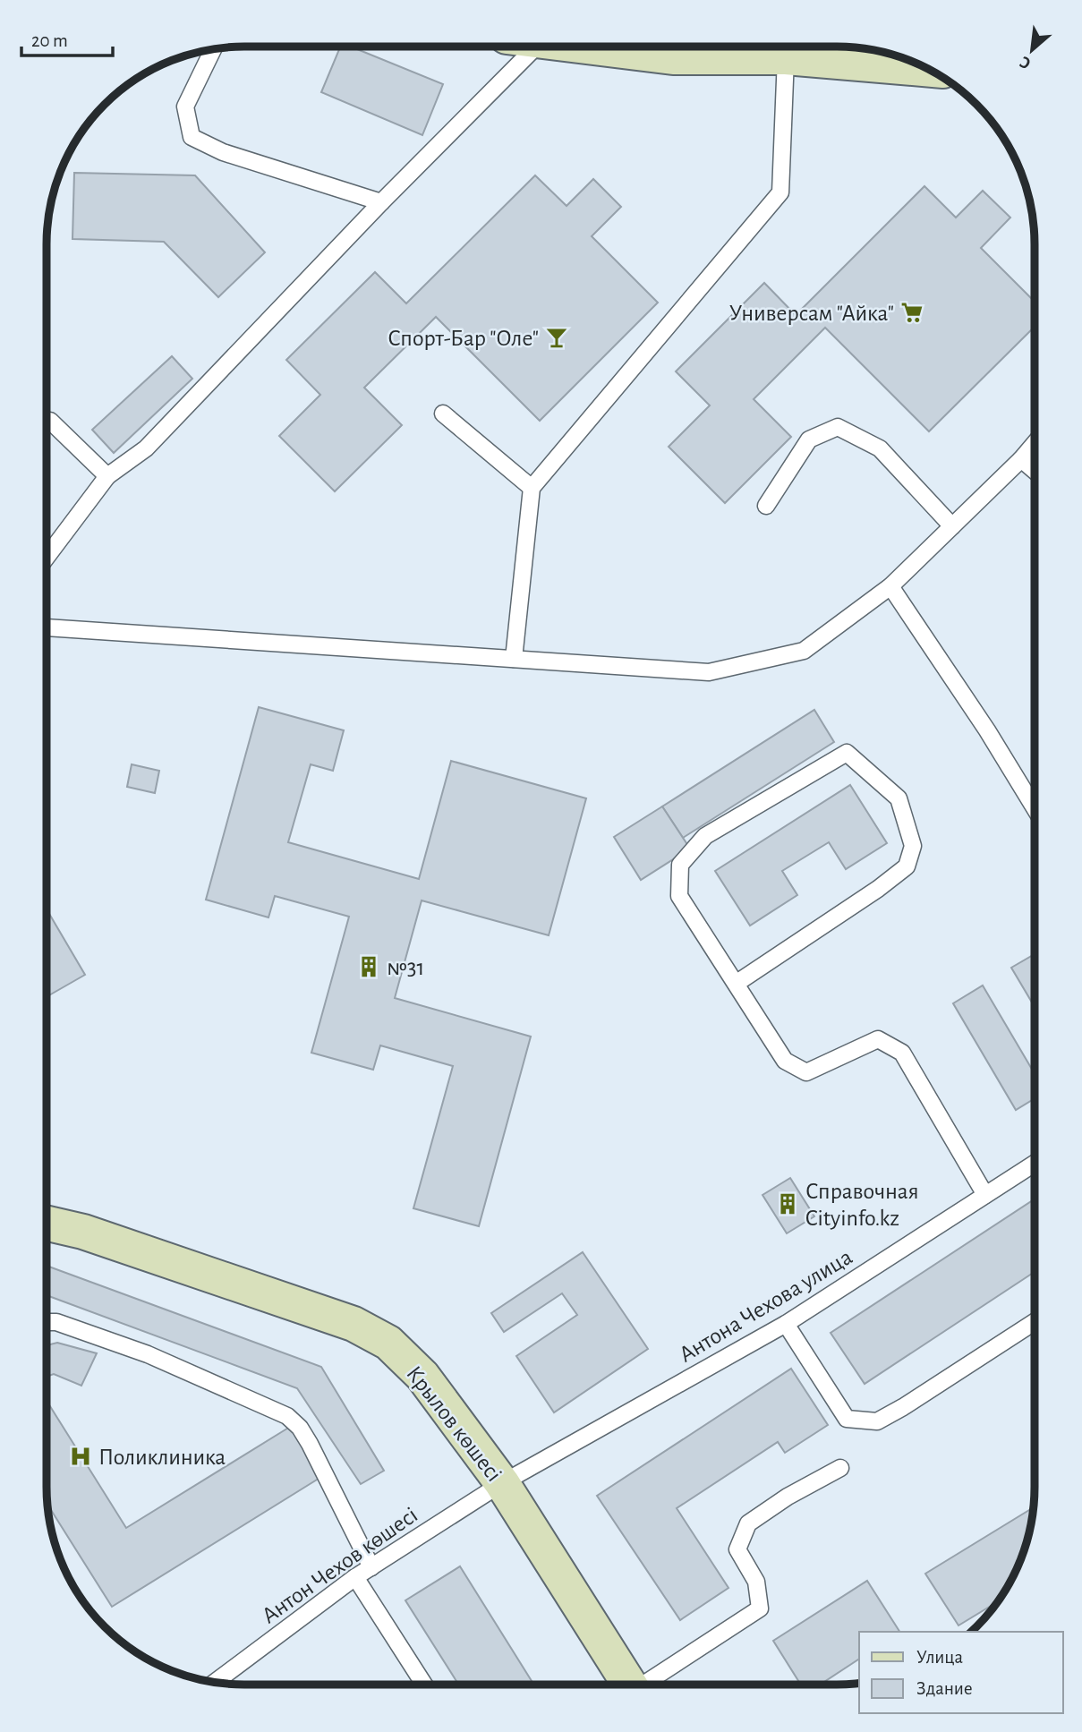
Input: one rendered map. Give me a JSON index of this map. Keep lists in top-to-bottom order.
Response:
{
  "streets": {
    "main road": ["Крылов көшесі"],
    "lane": ["Антона Чехова улица", "Антон Чехов көшесі"]
  },
  "crossings": [
    ["Антона Чехова улица", "Крылов көшесі"],
    ["Антона Чехова улица", "Антон Чехов көшесі"],
    ["Крылов көшесі", "Антон Чехов көшесі"]
  ],
  "places": {
    "supermarket": ["Универсам \"Айка\""],
    "bar": ["Спорт-Бар \"Оле\""],
    "building": ["№31", "Справочная Cityinfo.kz"],
    "hospital": ["Поликлиника"]
  },
  "legend": ["Улица", "Здание"],
  "scale_bar": "20 m",
  "north": "bottom left"
}
